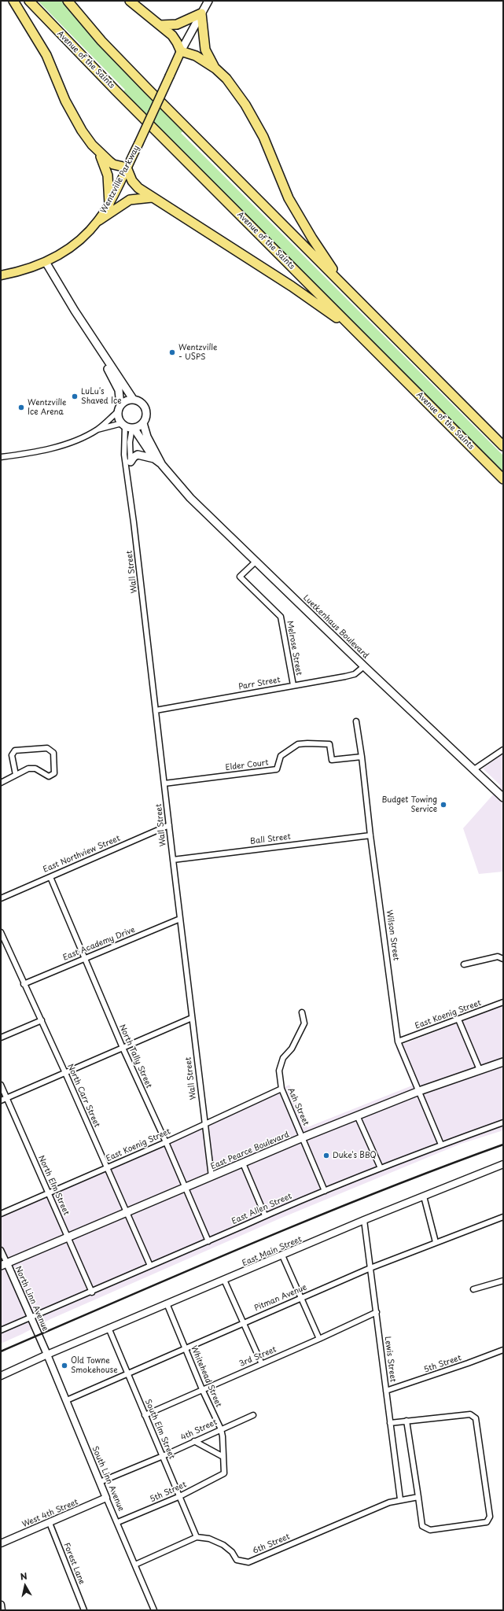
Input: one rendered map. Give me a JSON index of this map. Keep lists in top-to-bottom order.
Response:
{
  "streets": {
    "highway": ["Avenue of the Saints"],
    "main road": ["Wentzville Parkway", "Luetkenhaus Boulevard", "East Pearce Boulevard"],
    "street": [
      "Wall Street",
      "Melrose Street",
      "Parr Street",
      "Elder Court",
      "Ball Street",
      "East Northview Street",
      "Wilson Street",
      "East Academy Drive",
      "East Koenig Street",
      "North Tally Street",
      "North Carr Street",
      "Ash Street",
      "North Elm Street",
      "East Allen Street",
      "East Main Street",
      "Pitman Avenue",
      "North Linn Avenue",
      "3rd Street",
      "Lewis Street",
      "5th Street",
      "Whitehead Street",
      "South Elm Street",
      "4th Street",
      "South Linn Avenue",
      "West 4th Street",
      "6th Street",
      "Forest Lane"
    ]
  },
  "crossings": [
    ["Wall Street", "Luetkenhaus Boulevard"],
    ["Wall Street", "Parr Street"],
    ["Wall Street", "Elder Court"],
    ["Wall Street", "Ball Street"],
    ["Wall Street", "East Northview Street"],
    ["Wall Street", "East Academy Drive"],
    ["Wall Street", "East Koenig Street"],
    ["Wall Street", "East Pearce Boulevard"],
    ["Luetkenhaus Boulevard", "Melrose Street"],
    ["Luetkenhaus Boulevard", "Parr Street"],
    ["Melrose Street", "Parr Street"],
    ["Elder Court", "Wilson Street"],
    ["Ball Street", "Wilson Street"],
    ["East Northview Street", "North Tally Street"],
    ["Wilson Street", "East Koenig Street"],
    ["Wilson Street", "East Pearce Boulevard"],
    ["Wilson Street", "East Allen Street"],
    ["East Academy Drive", "North Tally Street"],
    ["East Academy Drive", "North Carr Street"],
    ["East Koenig Street", "North Tally Street"],
    ["East Koenig Street", "North Carr Street"],
    ["East Koenig Street", "Ash Street"],
    ["East Koenig Street", "North Elm Street"],
    ["North Tally Street", "East Pearce Boulevard"],
    ["North Tally Street", "East Allen Street"],
    ["North Carr Street", "East Pearce Boulevard"],
    ["North Carr Street", "East Allen Street"],
    ["Ash Street", "East Pearce Boulevard"],
    ["Ash Street", "East Allen Street"],
    ["East Pearce Boulevard", "North Elm Street"],
    ["East Pearce Boulevard", "North Linn Avenue"],
    ["North Elm Street", "East Allen Street"],
    ["East Allen Street", "North Linn Avenue"],
    ["East Main Street", "North Linn Avenue"],
    ["East Main Street", "Lewis Street"],
    ["East Main Street", "Whitehead Street"],
    ["East Main Street", "South Elm Street"],
    ["East Main Street", "South Linn Avenue"],
    ["Pitman Avenue", "Lewis Street"],
    ["Pitman Avenue", "Whitehead Street"],
    ["Pitman Avenue", "South Elm Street"],
    ["Pitman Avenue", "South Linn Avenue"],
    ["North Linn Avenue", "South Linn Avenue"],
    ["3rd Street", "Lewis Street"],
    ["3rd Street", "Whitehead Street"],
    ["3rd Street", "South Elm Street"],
    ["Lewis Street", "5th Street"],
    ["Lewis Street", "6th Street"],
    ["5th Street", "Whitehead Street"],
    ["5th Street", "South Elm Street"],
    ["5th Street", "South Linn Avenue"],
    ["Whitehead Street", "4th Street"],
    ["South Elm Street", "4th Street"],
    ["South Elm Street", "6th Street"],
    ["4th Street", "South Linn Avenue"],
    ["South Linn Avenue", "West 4th Street"],
    ["West 4th Street", "Forest Lane"]
  ],
  "places": [
    "Wentzville - USPS",
    "LuLu's Shaved Ice",
    "Wentzville Ice Arena",
    "Budget Towing Service",
    "Duke's BBQ",
    "Old Towne Smokehouse"
  ],
  "north": "top"
}
